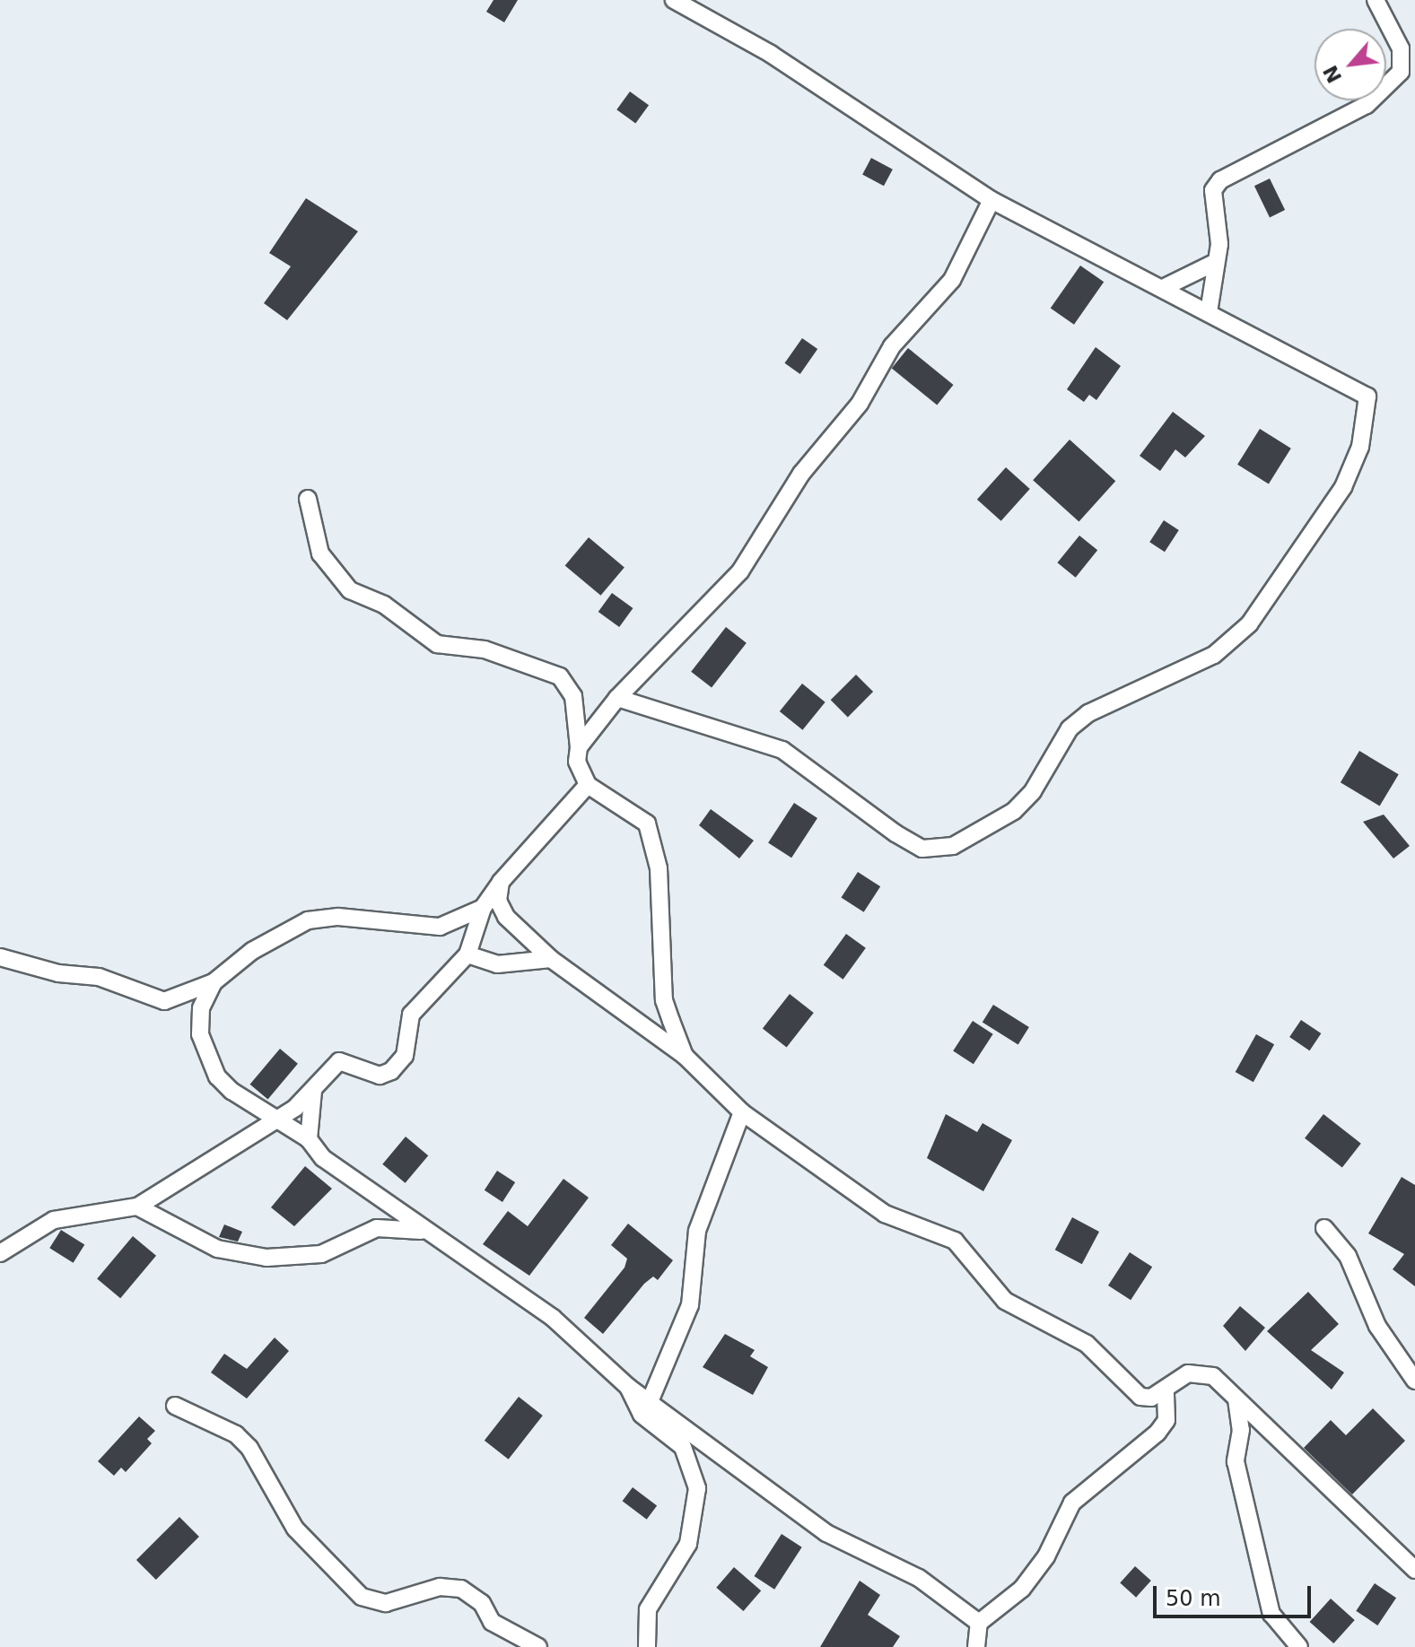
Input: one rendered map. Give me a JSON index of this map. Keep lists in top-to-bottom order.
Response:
{
  "scale_bar": "50 m",
  "north": "bottom left"
}
